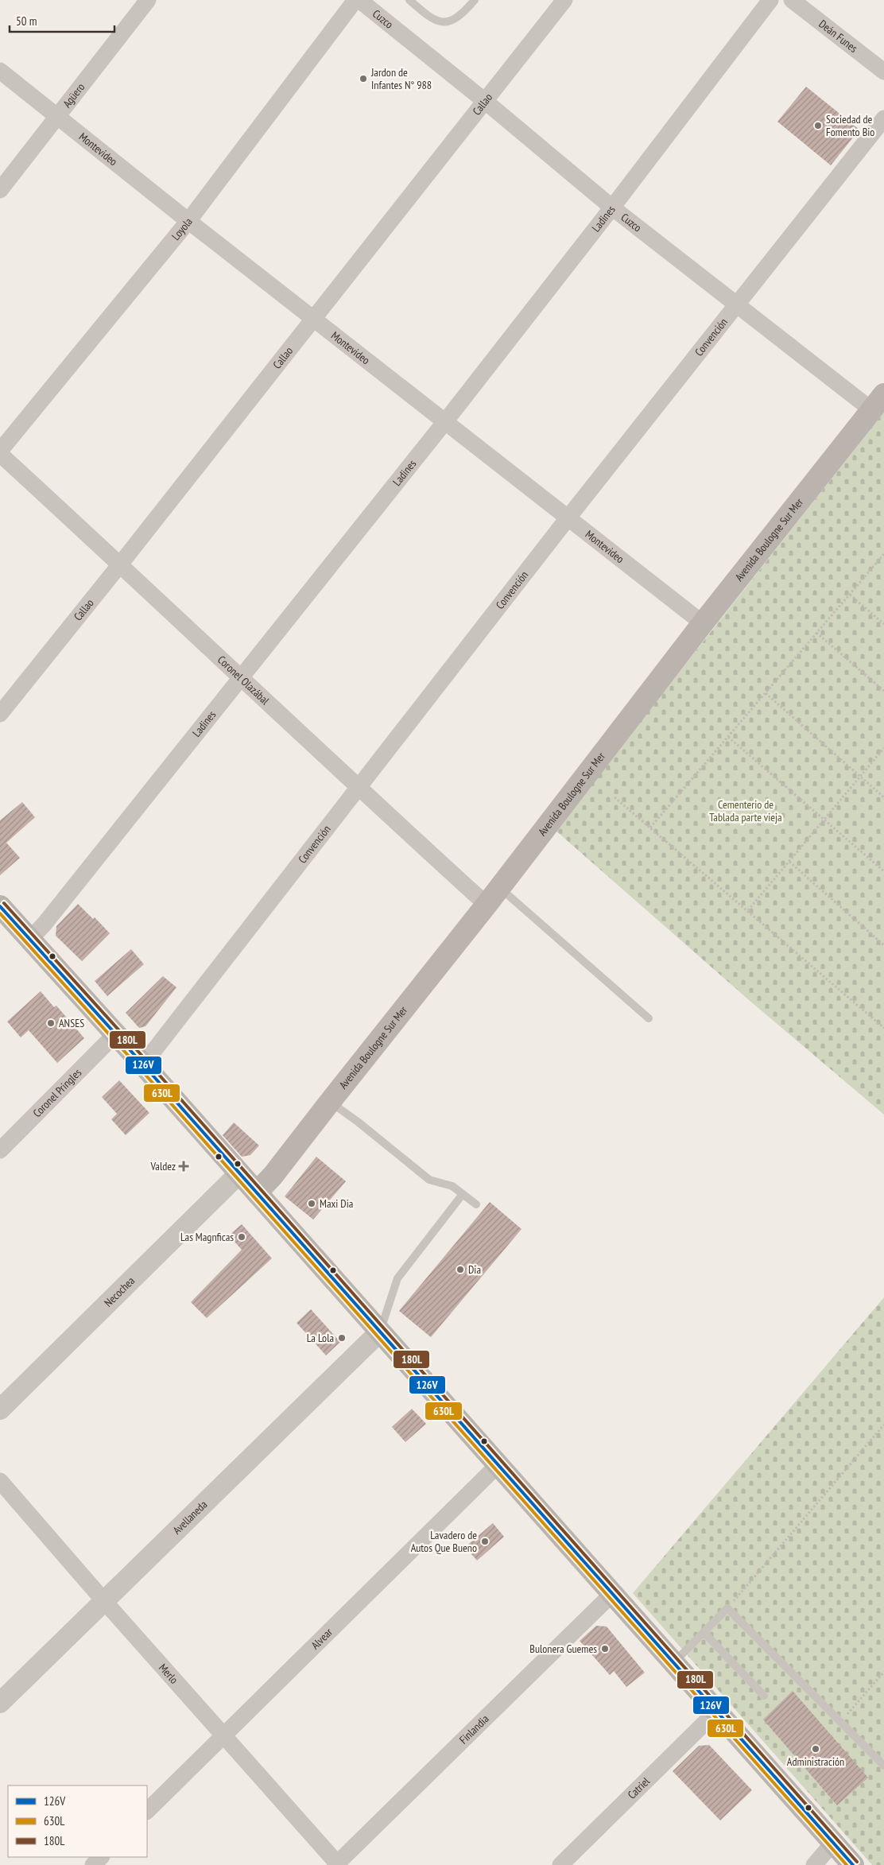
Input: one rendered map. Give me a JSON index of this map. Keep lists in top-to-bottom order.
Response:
{
  "streets": {
    "main road": ["Avenida Boulogne Sur Mer"],
    "street": [
      "Cuzco",
      "Deán Funes",
      "Agüero",
      "Callao",
      "Montevideo",
      "Ladines",
      "Loyola",
      "Convención",
      "Coronel Olazábal",
      "Coronel Pringles",
      "Necochea",
      "Avellaneda",
      "Alvear",
      "Merlo",
      "Finlandia",
      "Catriel"
    ]
  },
  "crossings": [
    ["Cuzco", "Callao"],
    ["Cuzco", "Ladines"],
    ["Cuzco", "Convención"],
    ["Cuzco", "Avenida Boulogne Sur Mer"],
    ["Agüero", "Montevideo"],
    ["Callao", "Montevideo"],
    ["Callao", "Coronel Olazábal"],
    ["Montevideo", "Ladines"],
    ["Montevideo", "Loyola"],
    ["Montevideo", "Convención"],
    ["Montevideo", "Avenida Boulogne Sur Mer"],
    ["Ladines", "Coronel Olazábal"],
    ["Convención", "Coronel Olazábal"],
    ["Avenida Boulogne Sur Mer", "Coronel Olazábal"],
    ["Avellaneda", "Merlo"],
    ["Alvear", "Merlo"],
    ["Merlo", "Finlandia"]
  ],
  "parks": ["Cementerio de Tablada parte vieja"],
  "places": {
    "other": [
      "Jardon de Infantes N° 988",
      "Sociedad de Fomento Bio",
      "ANSES",
      "Maxi Dia",
      "Las Magnficas",
      "Dia",
      "La Lola",
      "Lavadero de Autos Que Bueno",
      "Bulonera Guemes",
      "Administración"
    ],
    "health": ["Valdez"]
  },
  "lines": ["transit line 180L", "transit line 126V", "transit line 630L"],
  "legend": ["126V", "630L", "180L"],
  "scale_bar": "50 m"
}
